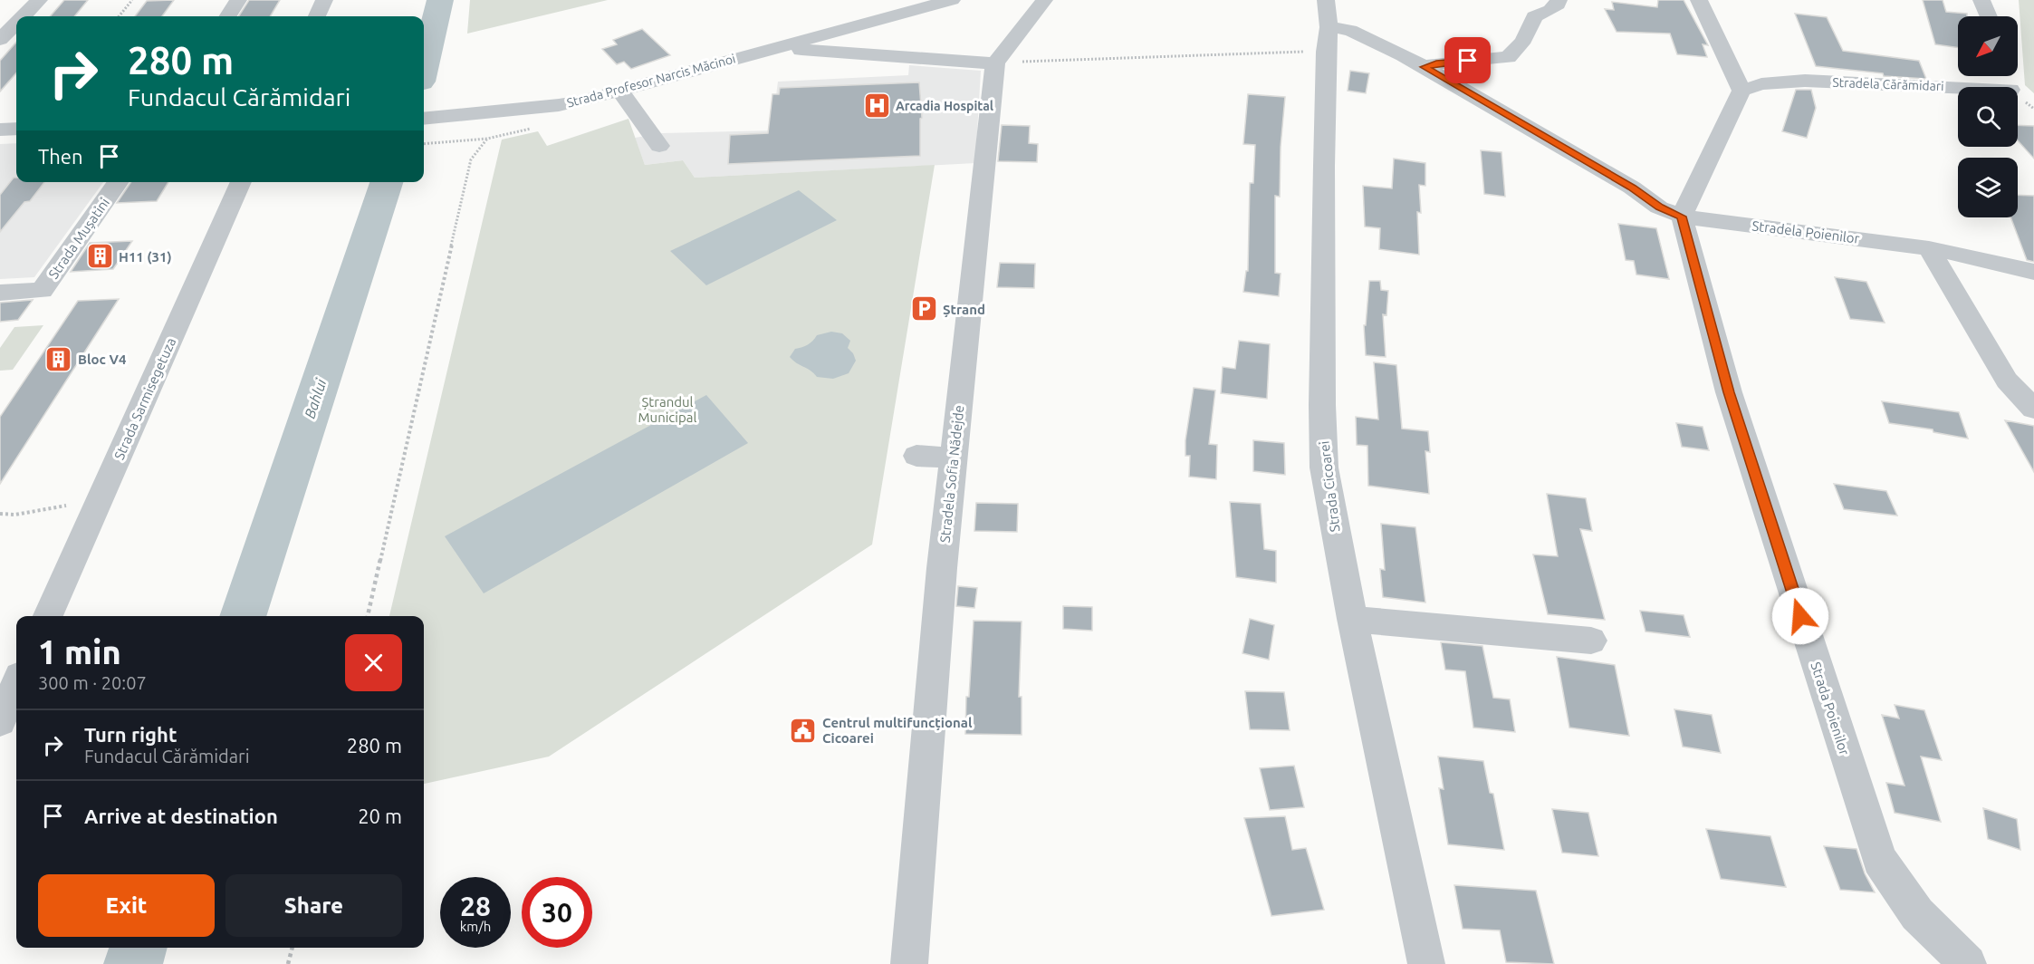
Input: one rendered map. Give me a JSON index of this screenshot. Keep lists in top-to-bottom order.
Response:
{
  "streets": {
    "street": [
      "Strada Profesor Narcis Măcinoi",
      "Stradela Cărămidari",
      "Stradela Poienilor",
      "Strada Mușatini",
      "Strada Sarmisegetuza",
      "Stradela Sofia Nădejde",
      "Strada Cicoarei",
      "Strada Poienilor"
    ]
  },
  "crossings": [
    ["Stradela Poienilor", "Strada Poienilor"]
  ],
  "water": ["Bahlui"],
  "parks": ["Ștrandul Municipal"],
  "places": {
    "hospital": ["Arcadia Hospital"],
    "building": ["H11 (31)", "Bloc V4"],
    "parking": ["Ștrand"],
    "public building": ["Centrul multifuncțional Cicoarei"]
  },
  "north": "bottom left",
  "page": {
    "turn": ["280 m", "Fundacul Cărămidari"],
    "then": "Then",
    "heading": ["1 min", "300 m · 20:07"],
    "list": [
      {
        "name": "Turn right",
        "note": "Fundacul Cărămidari",
        "value": "280 m"
      },
      {
        "name": "Arrive at destination",
        "value": "20 m"
      }
    ],
    "buttons": ["Exit", "Share"],
    "speed": "28 km/h",
    "limit": "30"
  }
}
